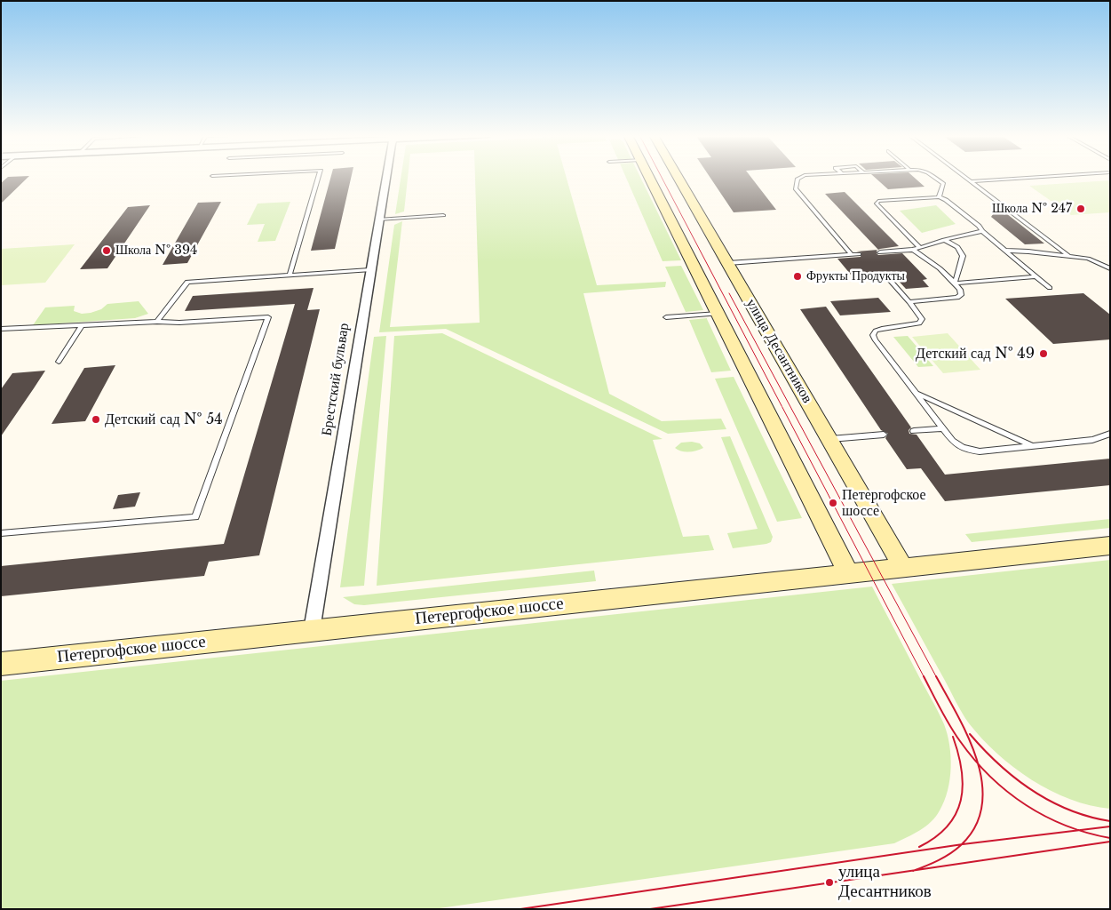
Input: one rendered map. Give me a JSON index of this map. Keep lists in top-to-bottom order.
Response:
{
  "streets": {
    "street": ["улица Десантников", "Брестский бульвар", "Петергофское шоссе"]
  },
  "crossings": [
    ["улица Десантников", "Петергофское шоссе"],
    ["Брестский бульвар", "Петергофское шоссе"]
  ],
  "places": [
    "Школа № 247",
    "Школа № 394",
    "Фрукты Продукты",
    "Детский сад № 49",
    "Детский сад № 54",
    "Петергофское шоссе",
    "улица Десантников"
  ]
}
